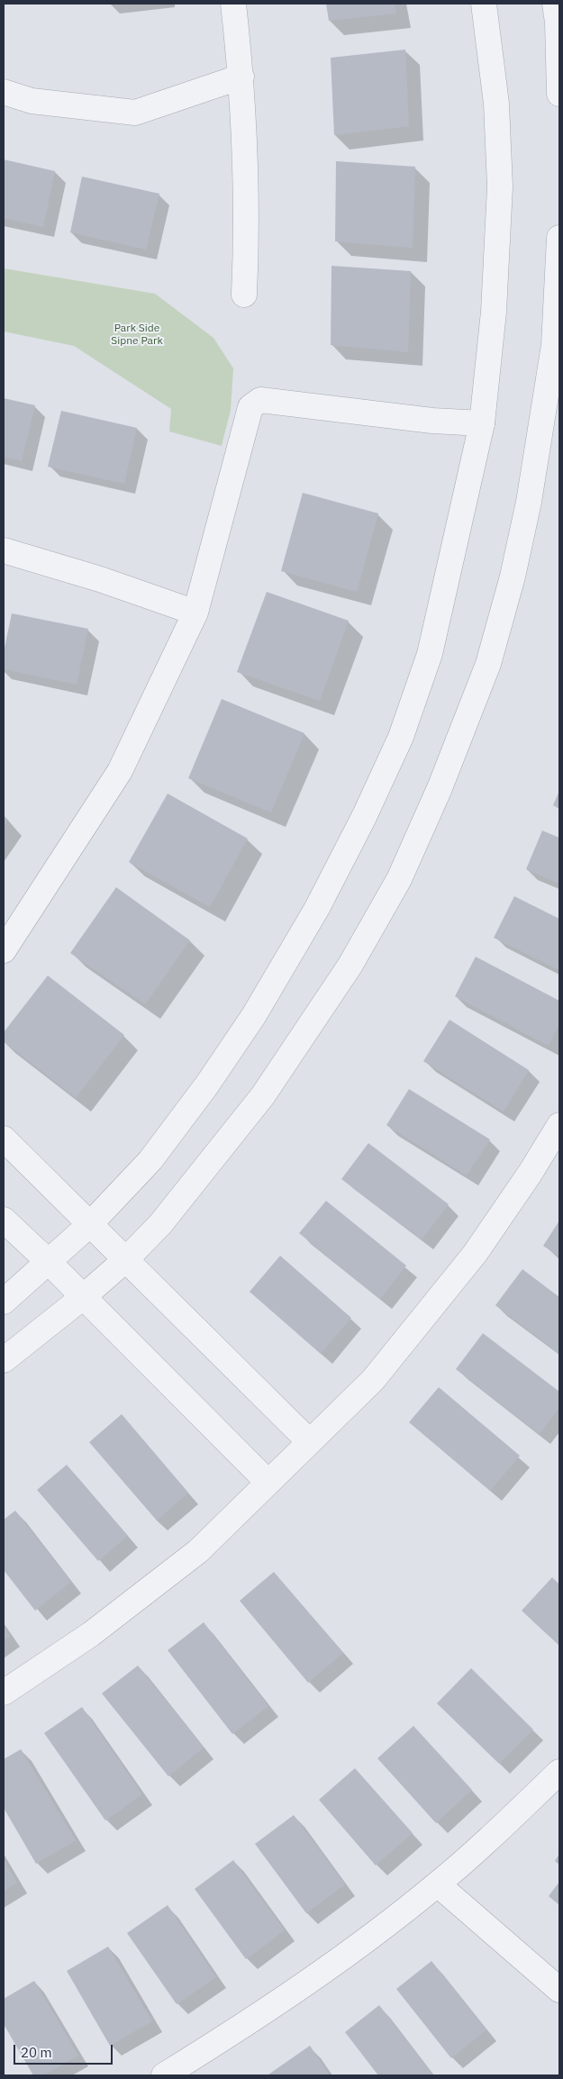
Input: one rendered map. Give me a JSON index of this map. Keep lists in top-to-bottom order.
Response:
{
  "parks": ["Park Side Sipne Park"],
  "scale_bar": "20 m"
}
